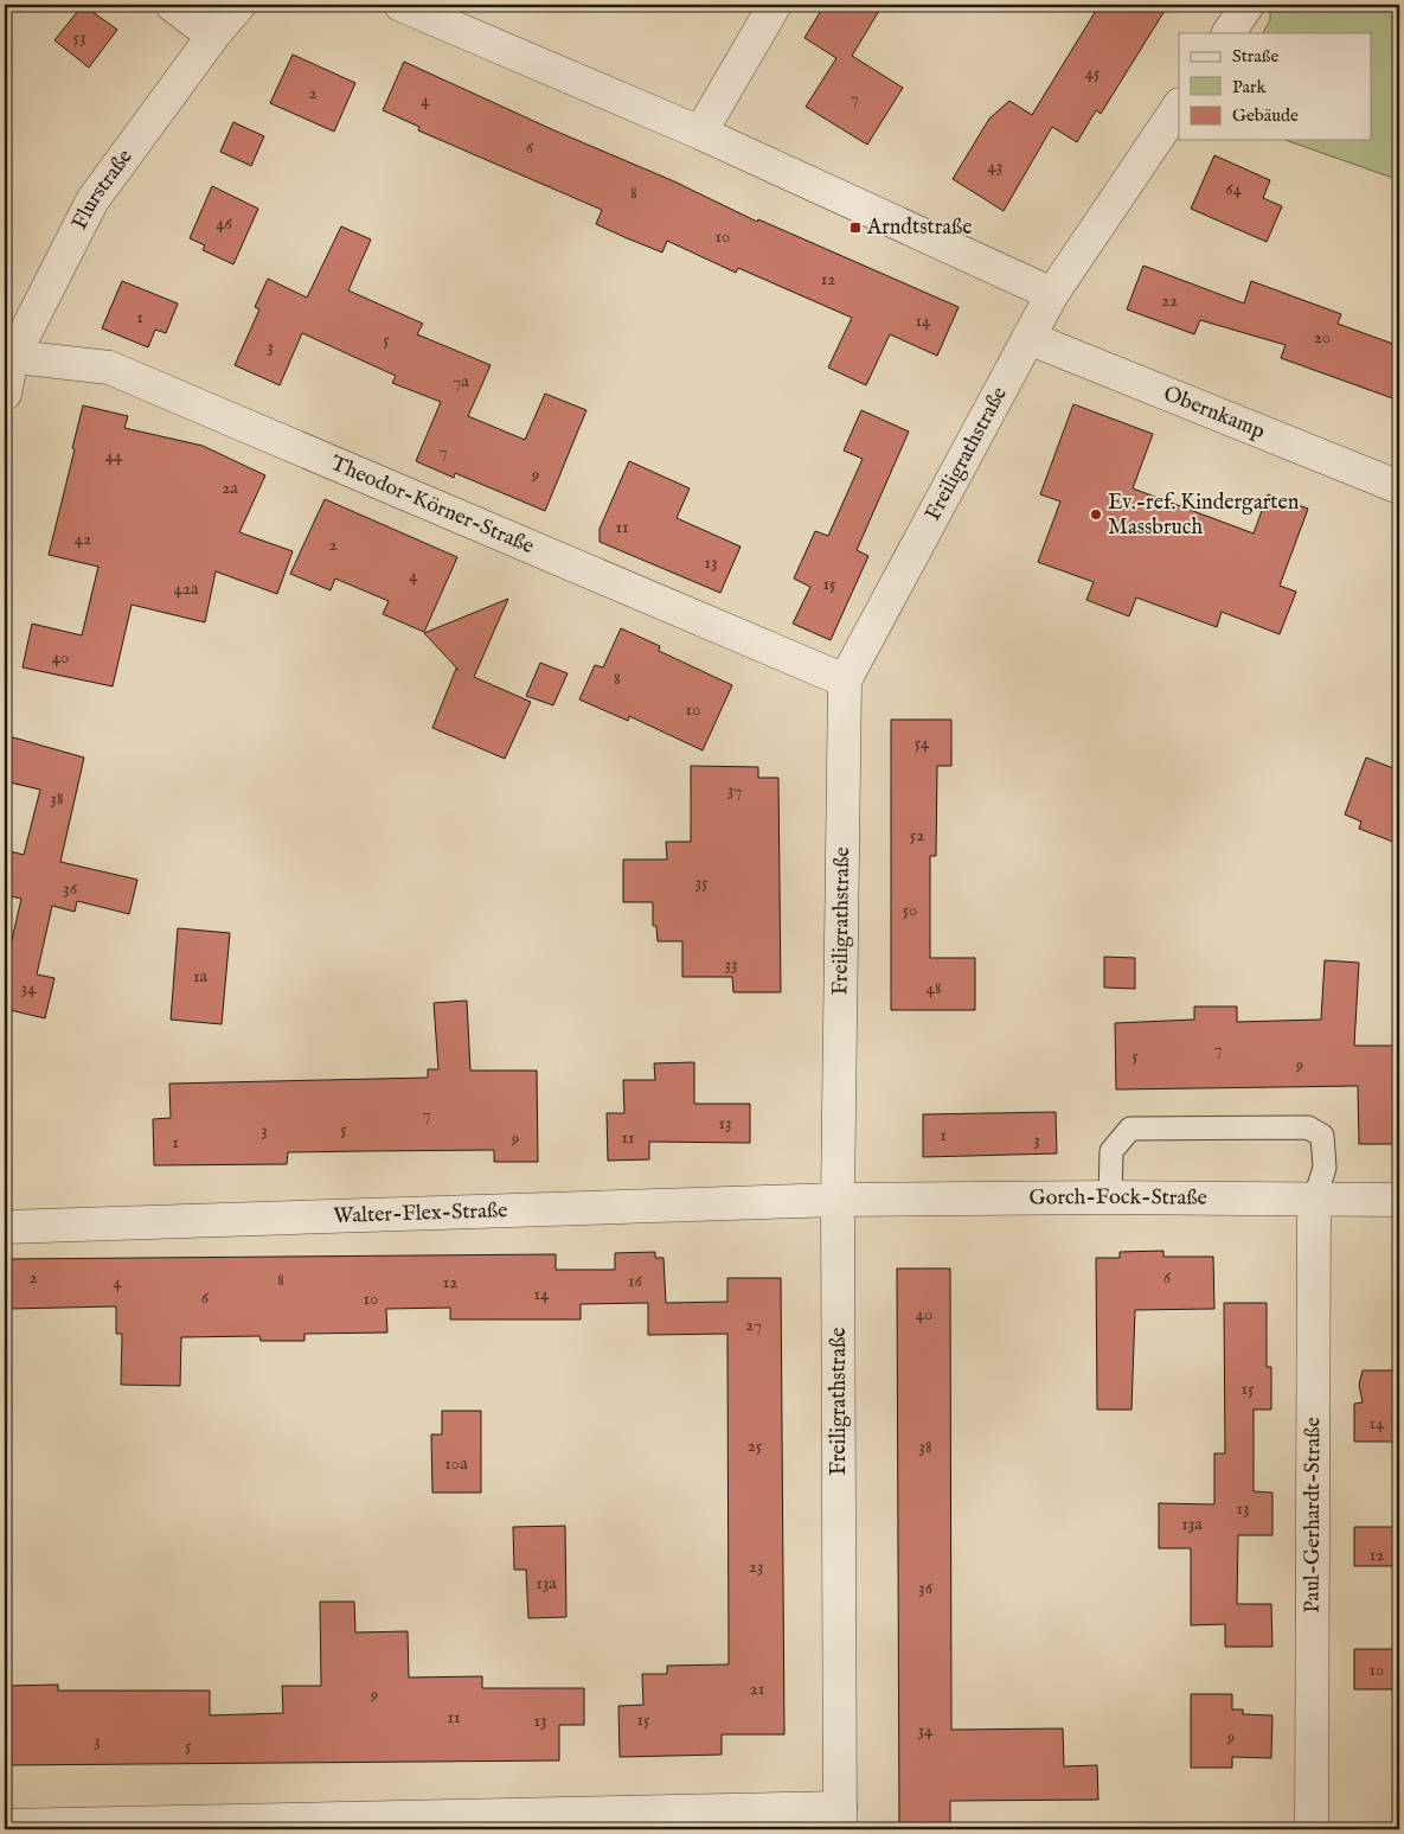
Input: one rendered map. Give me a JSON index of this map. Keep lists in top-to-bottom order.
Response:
{
  "streets": {
    "street": [
      "Flurstraße",
      "Obernkamp",
      "Freiligrathstraße",
      "Theodor-Körner-Straße",
      "Gorch-Fock-Straße",
      "Walter-Flex-Straße",
      "Paul-Gerhardt-Straße"
    ]
  },
  "crossings": [
    ["Flurstraße", "Theodor-Körner-Straße"],
    ["Obernkamp", "Freiligrathstraße"],
    ["Freiligrathstraße", "Theodor-Körner-Straße"],
    ["Freiligrathstraße", "Gorch-Fock-Straße"],
    ["Freiligrathstraße", "Walter-Flex-Straße"],
    ["Gorch-Fock-Straße", "Walter-Flex-Straße"],
    ["Gorch-Fock-Straße", "Paul-Gerhardt-Straße"]
  ],
  "places": {
    "transit": ["Arndtstraße"],
    "other": ["Ev.-ref. Kindergarten Massbruch"]
  },
  "house_numbers": [
    "53",
    "45",
    "2",
    "7",
    "4",
    "6",
    "43",
    "64",
    "8",
    "46",
    "10",
    "12",
    "22",
    "1",
    "14",
    "20",
    "5",
    "3",
    "7a",
    "7",
    "44",
    "9",
    "2a",
    "11",
    "42",
    "2",
    "13",
    "4",
    "15",
    "42a",
    "40",
    "8",
    "10",
    "54",
    "37",
    "38",
    "52",
    "35",
    "36",
    "50",
    "33",
    "1a",
    "34",
    "48",
    "7",
    "5",
    "9",
    "7",
    "13",
    "5",
    "3",
    "1",
    "11",
    "9",
    "3",
    "1",
    "2",
    "6",
    "8",
    "16",
    "4",
    "12",
    "14",
    "6",
    "10",
    "40",
    "27",
    "15",
    "14",
    "25",
    "38",
    "10a",
    "13",
    "13a",
    "12",
    "23",
    "13a",
    "36",
    "10",
    "21",
    "9",
    "11",
    "15",
    "13",
    "34",
    "9",
    "3",
    "5"
  ],
  "legend": ["Straße", "Park", "Gebäude"]
}
